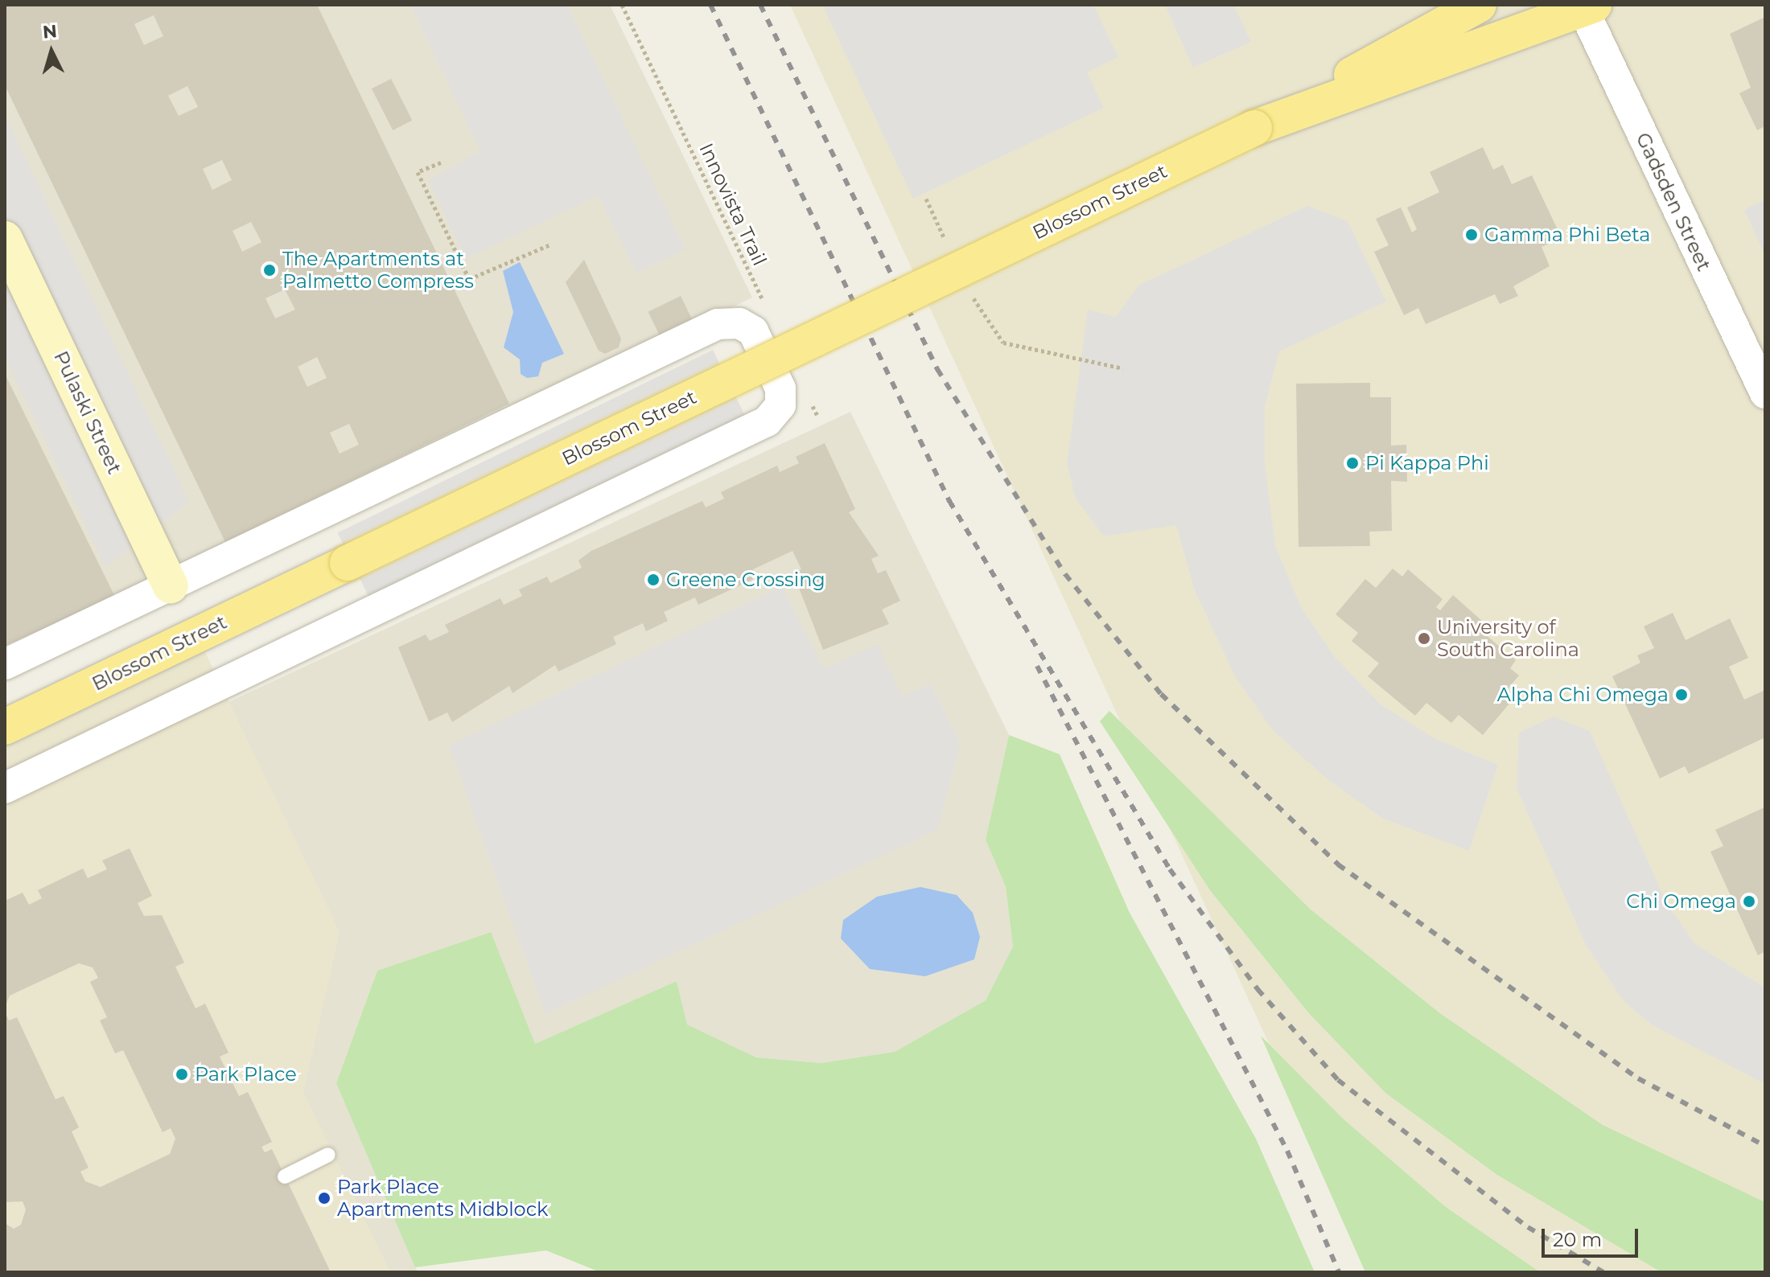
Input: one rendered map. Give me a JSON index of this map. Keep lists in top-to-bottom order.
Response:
{
  "streets": {
    "main road": ["Blossom Street"],
    "street": ["Gadsden Street", "Pulaski Street"],
    "path": ["Innovista Trail"]
  },
  "crossings": [
    ["Blossom Street", "Gadsden Street"]
  ],
  "places": [
    "Gamma Phi Beta",
    "The Apartments at Palmetto Compress",
    "Pi Kappa Phi",
    "Greene Crossing",
    "University of South Carolina",
    "Alpha Chi Omega",
    "Chi Omega",
    "Park Place",
    "Park Place Apartments Midblock"
  ],
  "scale_bar": "20 m",
  "north": "top"
}
